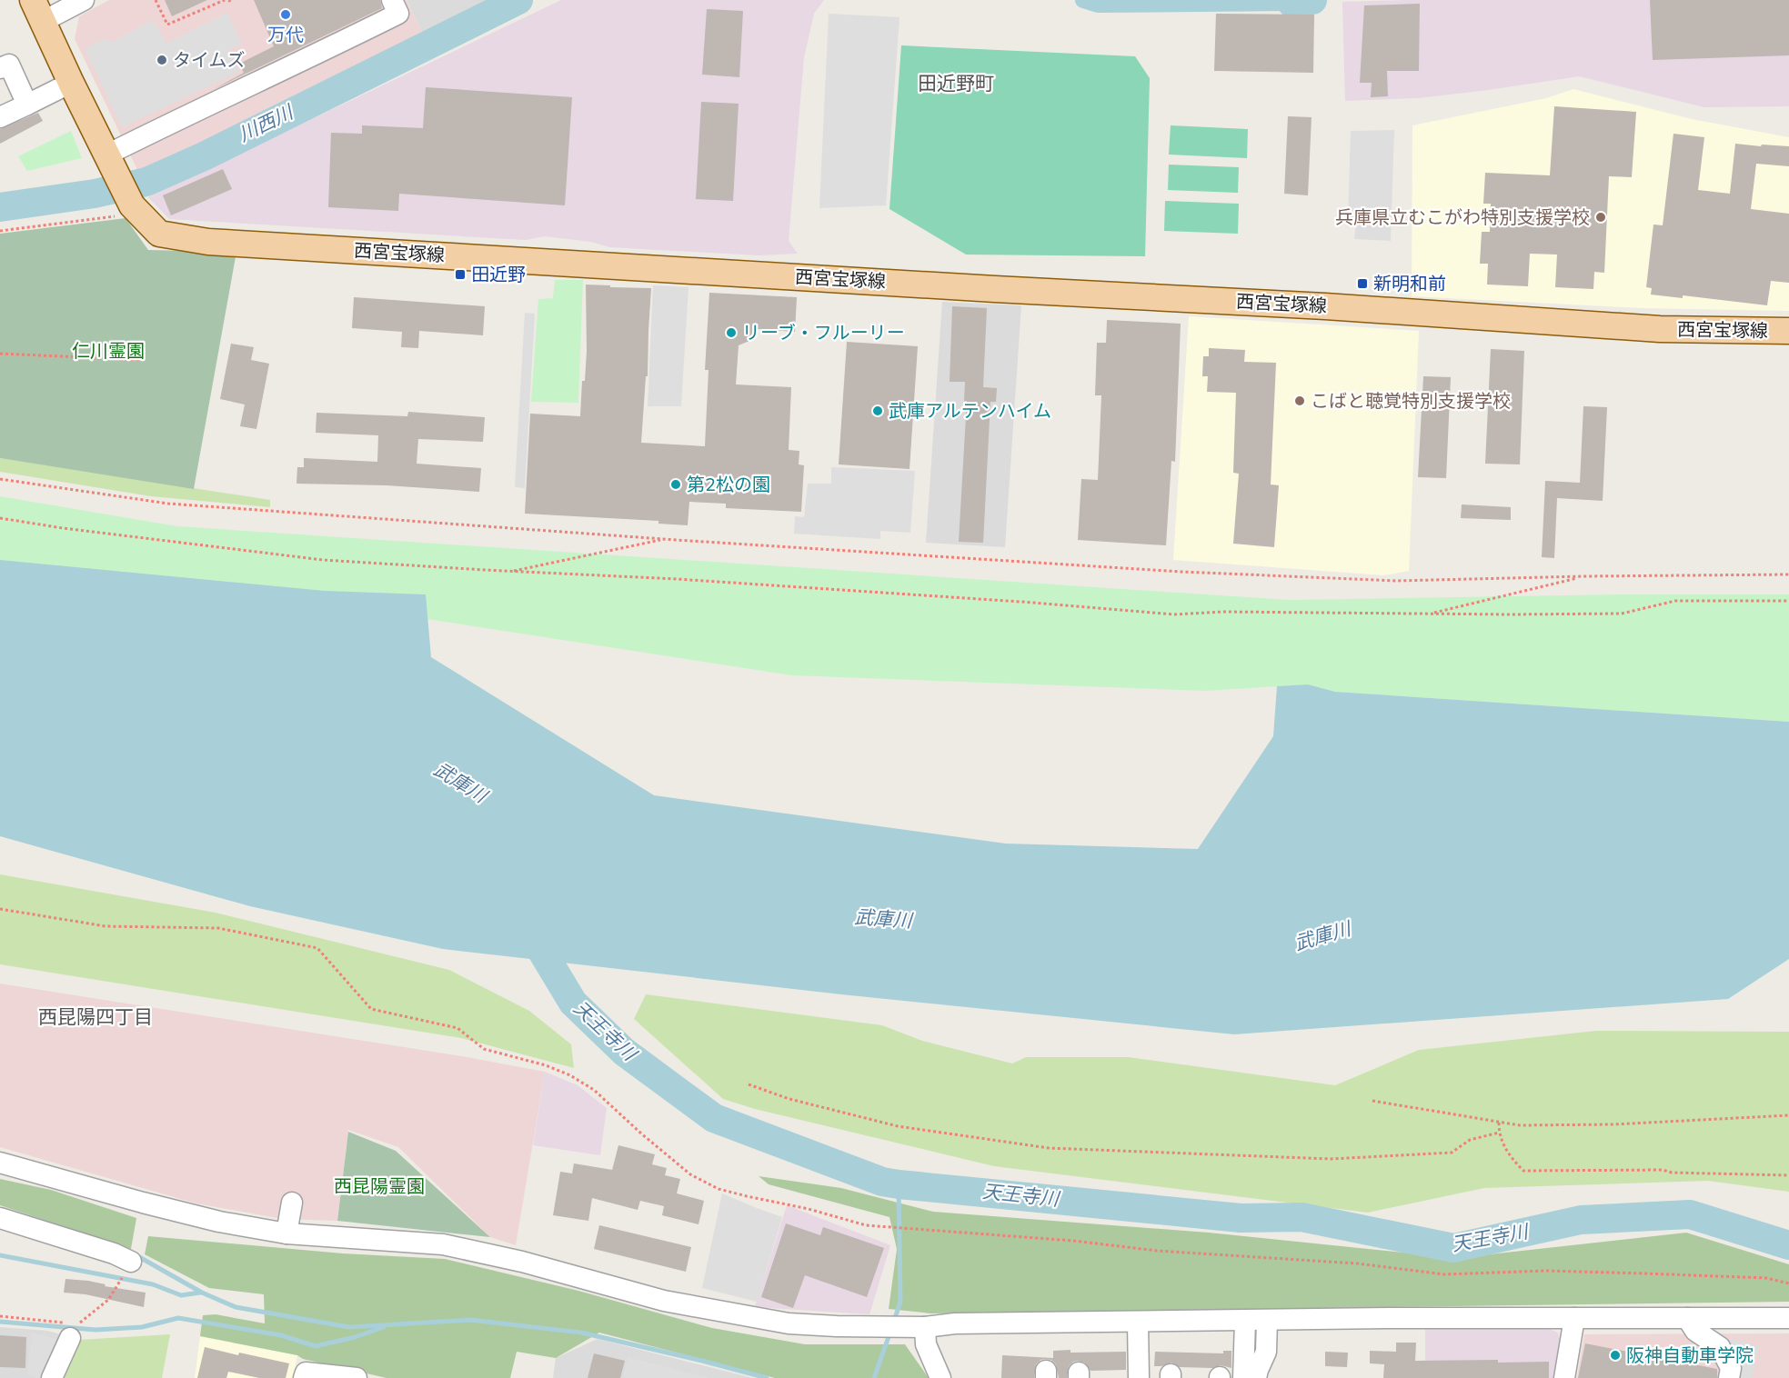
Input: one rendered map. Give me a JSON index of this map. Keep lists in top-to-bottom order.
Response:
{
  "streets": {
    "main road": ["西宮宝塚線"]
  },
  "districts": ["田近野町", "西昆陽四丁目"],
  "water": ["川西川", "武庫川", "天王寺川"],
  "parks": ["仁川霊園", "西昆陽霊園"],
  "places": {
    "other": [
      "万代",
      "タイムズ",
      "兵庫県立むこがわ特別支援学校",
      "リーブ・フルーリー",
      "こばと聴覚特別支援学校",
      "武庫アルテンハイム",
      "第2松の園",
      "阪神自動車学院"
    ],
    "transit": ["田近野", "新明和前"]
  }
}
